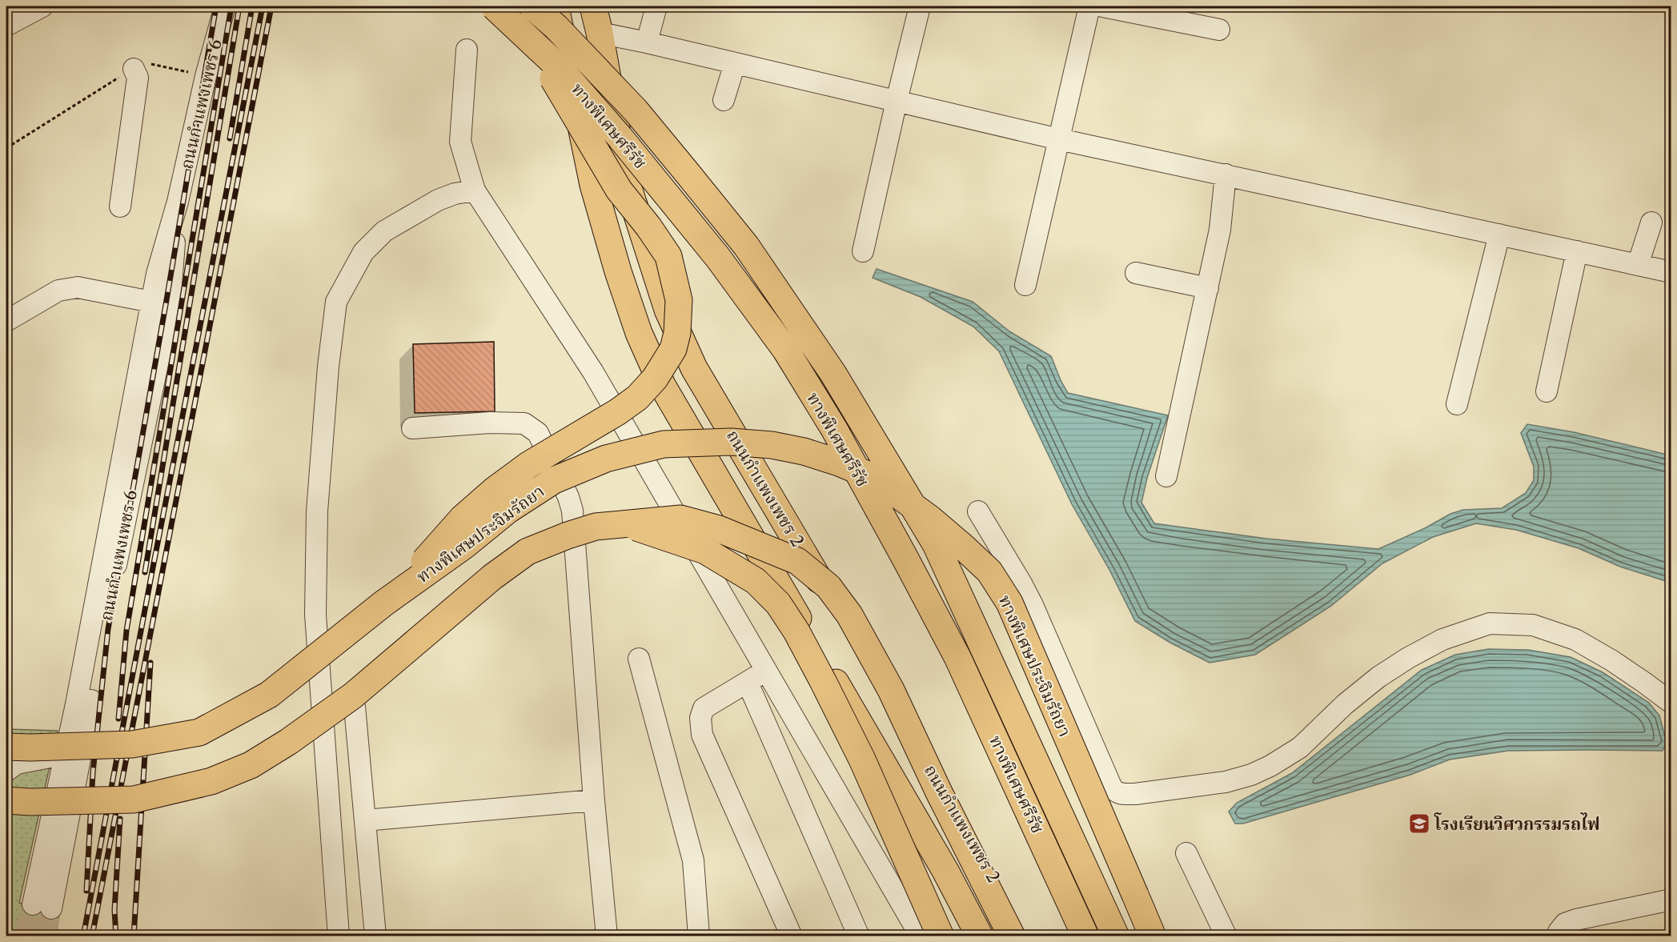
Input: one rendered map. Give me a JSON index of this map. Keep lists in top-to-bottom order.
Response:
{
  "streets": {
    "main road": ["ทางพิเศษศรีรัช", "ถนนกำแพงเพชร 2", "ทางพิเศษประจิมรัถยา"],
    "street": ["ถนนกำแพงเพชร 6"]
  },
  "places": {
    "school or university": ["โรงเรียนวิศวกรรมรถไฟ"]
  }
}
